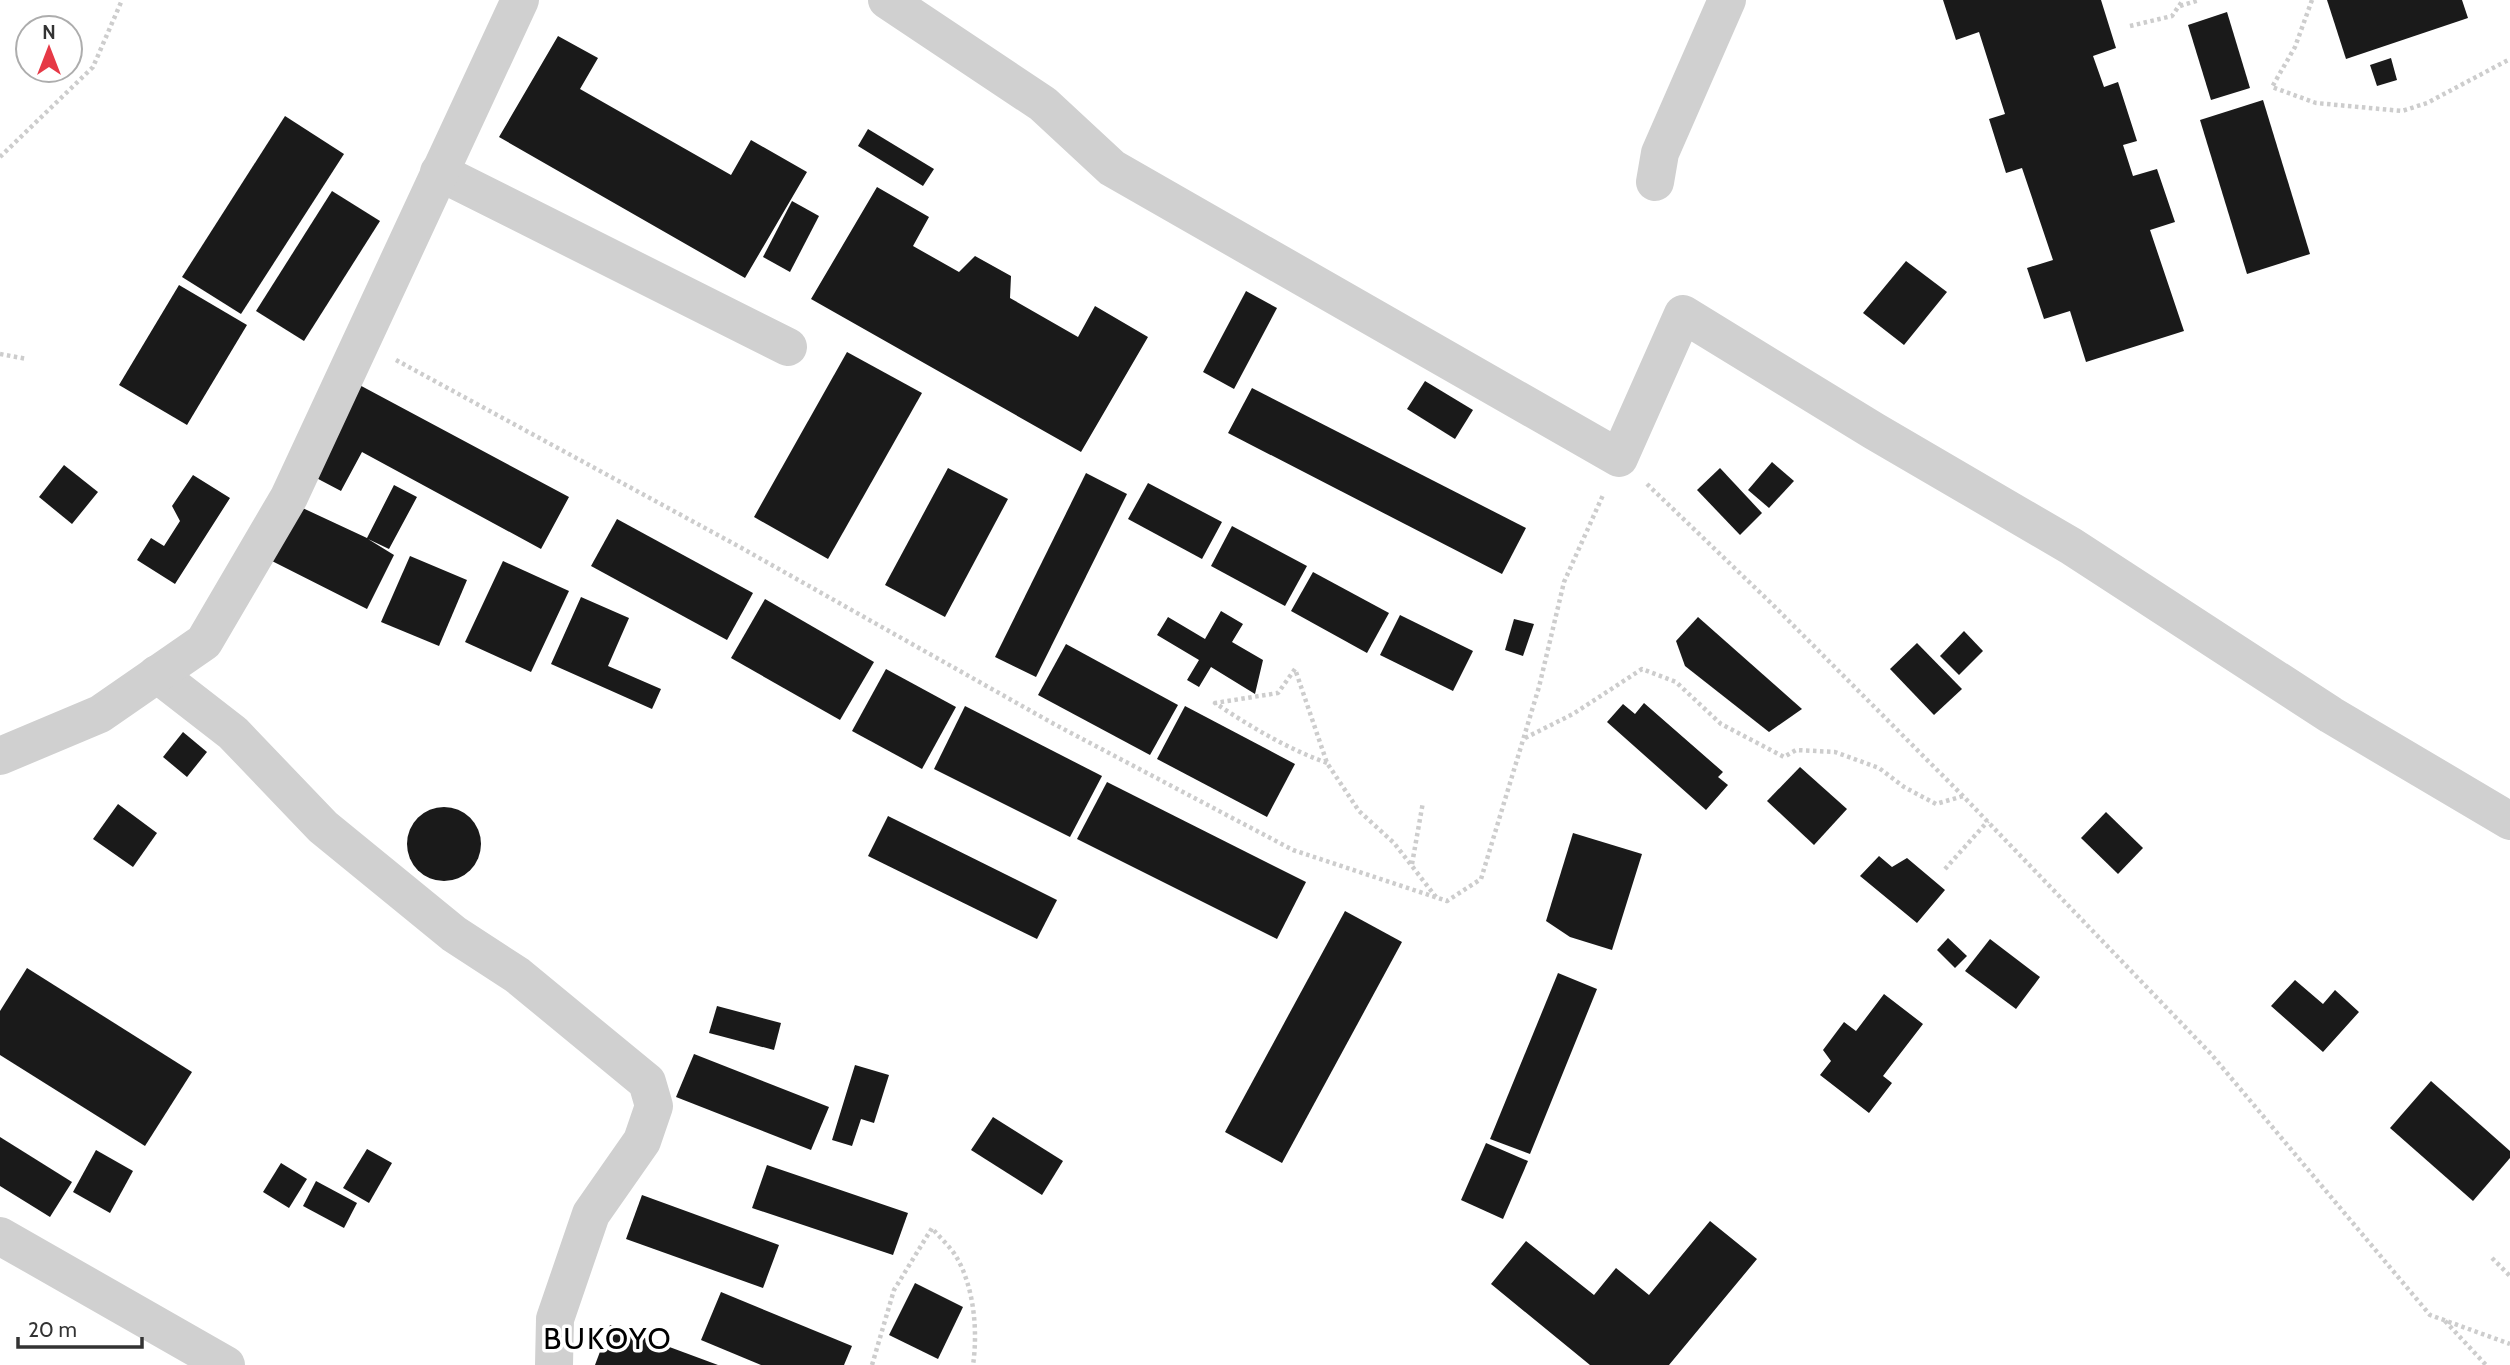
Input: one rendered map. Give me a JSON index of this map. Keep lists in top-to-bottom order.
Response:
{
  "districts": ["BUKOYO"],
  "scale_bar": "20 m",
  "north": "top"
}
